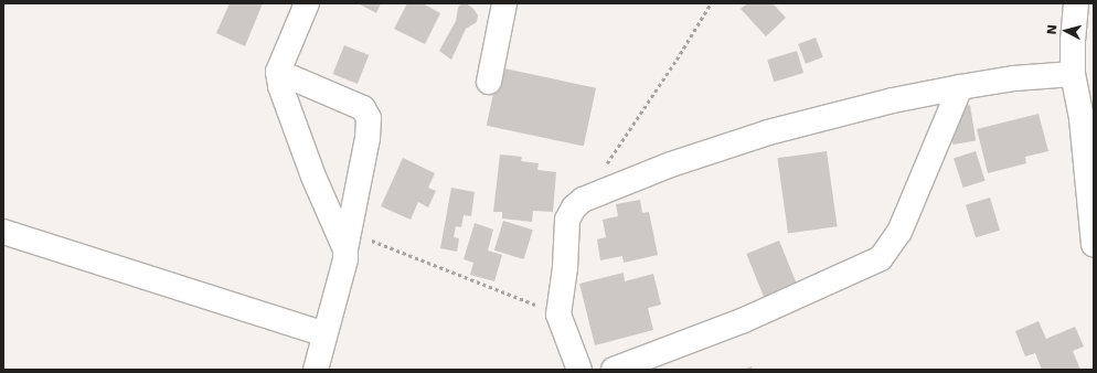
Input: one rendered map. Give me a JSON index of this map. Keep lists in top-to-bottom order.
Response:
{
  "north": "left"
}
